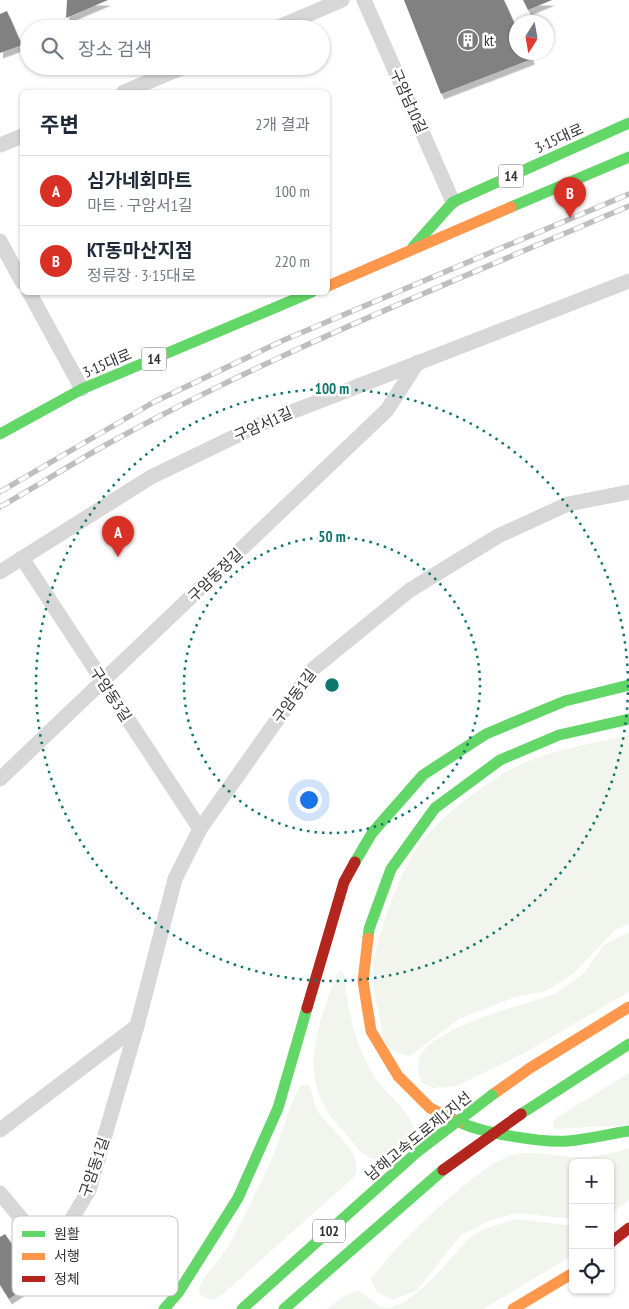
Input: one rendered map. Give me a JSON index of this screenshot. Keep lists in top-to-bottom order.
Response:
{
  "streets": {
    "main road": [
      "3·15대로",
      "14",
      "남해고속도로제1지선",
      "102"
    ],
    "street": [
      "구암남10길",
      "구암서1길",
      "구암동정길",
      "구암동3길",
      "구암동1길"
    ]
  },
  "crossings": [
    ["구암남10길", "3·15대로"],
    ["구암서1길", "구암동정길"],
    ["구암서1길", "구암동3길"],
    ["구암동정길", "구암동3길"],
    ["구암동3길", "구암동1길"]
  ],
  "places": {
    "building": ["kt"]
  },
  "legend": ["원활", "서행", "정체"],
  "north": "bottom",
  "page": {
    "search": "장소 검색",
    "heading": ["주변", "2개 결과"],
    "list": [
      {
        "mark": "A",
        "name": "심가네회마트",
        "note": "마트 · 구암서1길",
        "value": "100 m"
      },
      {
        "mark": "B",
        "name": "KT동마산지점",
        "note": "정류장 · 3·15대로",
        "value": "220 m"
      }
    ],
    "pins": ["B", "A"],
    "map_buttons": ["+", "−"]
  },
  "rings": ["100 m", "50 m"]
}
